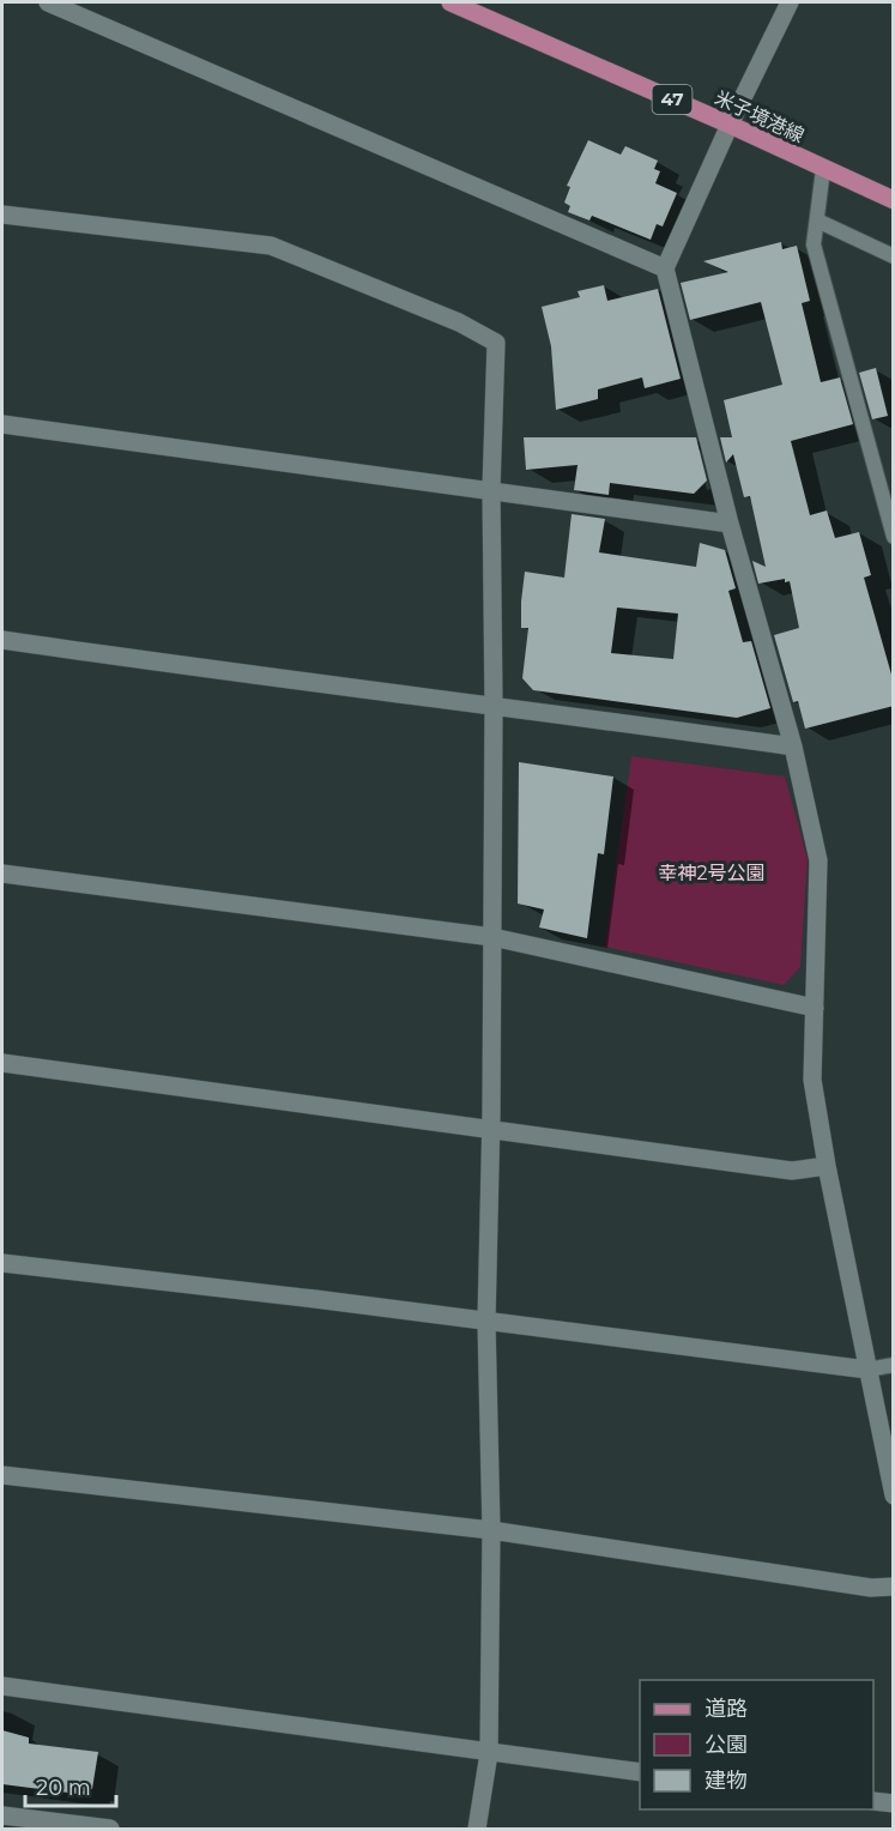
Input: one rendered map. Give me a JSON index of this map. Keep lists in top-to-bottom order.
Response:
{
  "streets": {
    "main road": ["47", "米子境港線"]
  },
  "parks": ["幸神2号公園"],
  "legend": ["道路", "公園", "建物"],
  "scale_bar": "20 m"
}
